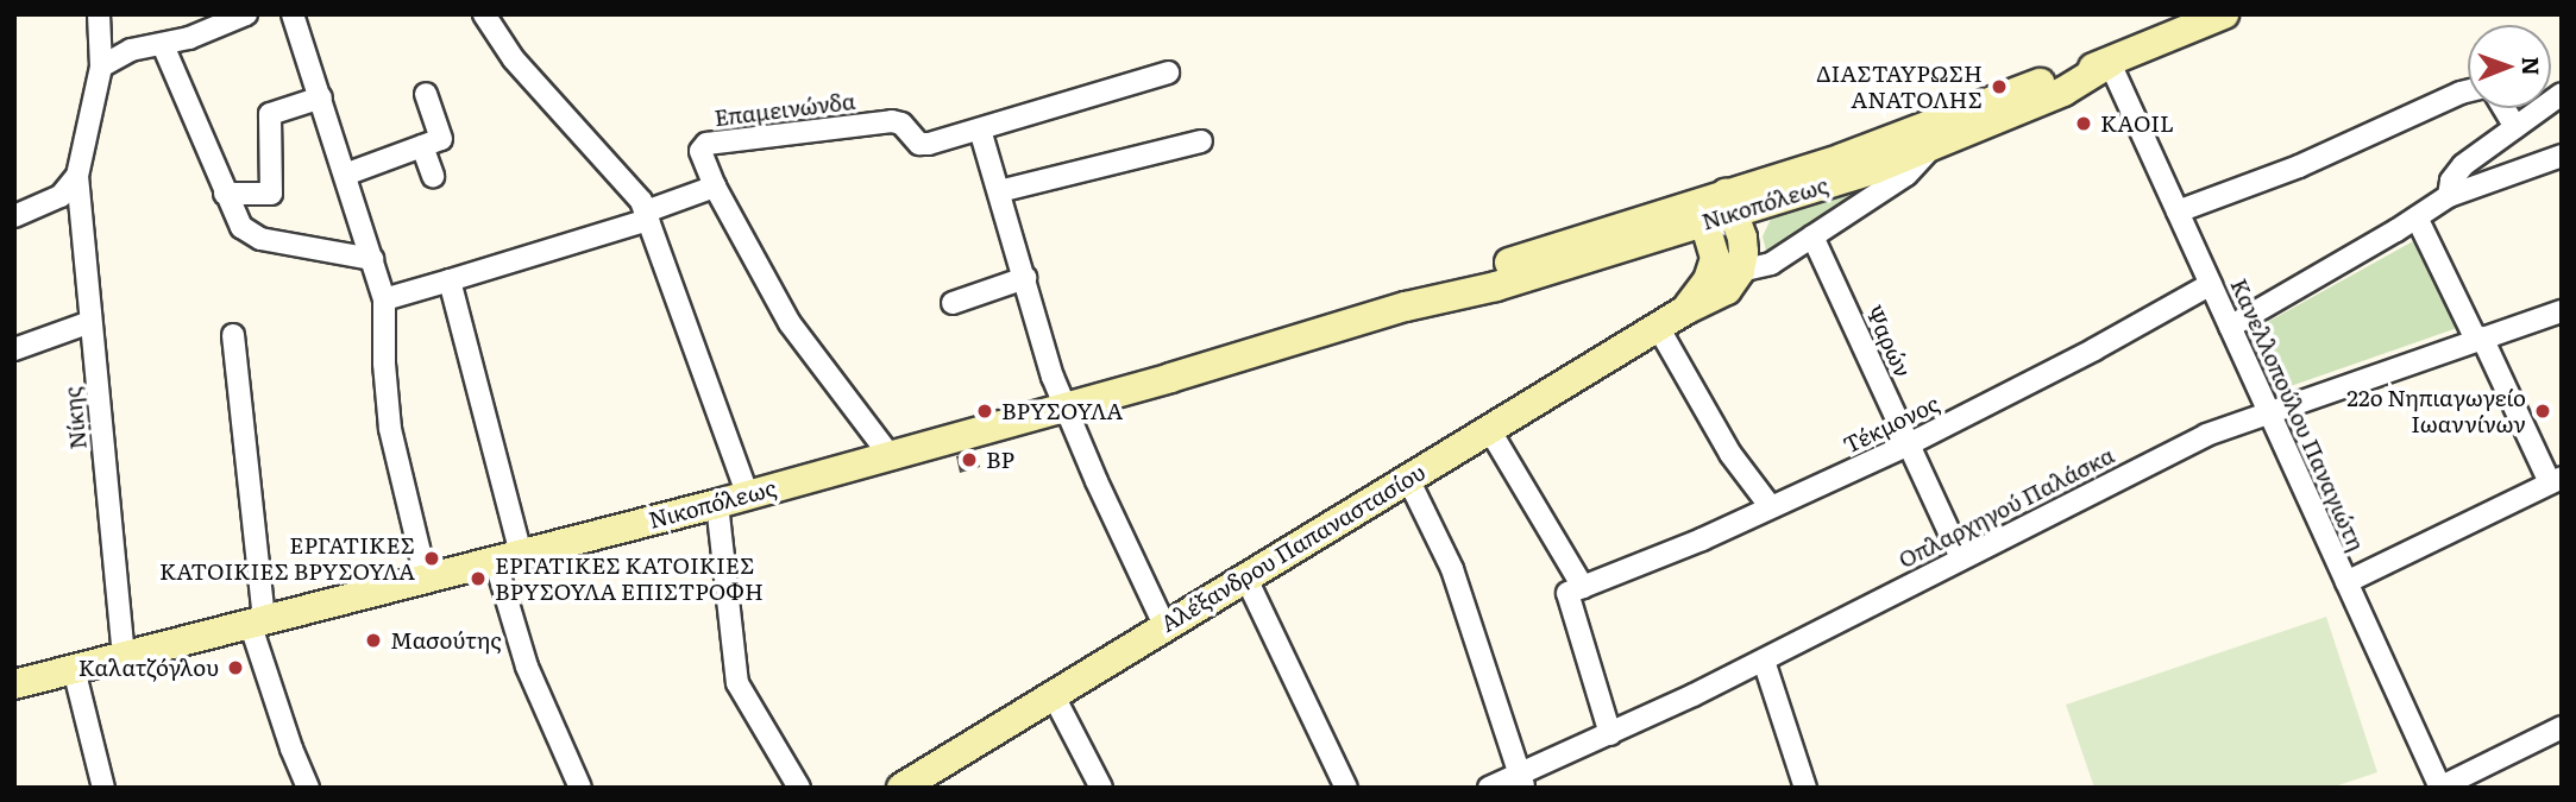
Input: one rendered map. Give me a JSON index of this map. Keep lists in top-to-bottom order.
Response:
{
  "streets": {
    "main road": ["Νικοπόλεως", "Αλέξανδρου Παπαναστασίου"],
    "street": [
      "Επαμεινώνδα",
      "Ψαρών",
      "Κανελλοπούλου Παναγιώτη",
      "Νίκης",
      "Τέκμονος",
      "Οπλαρχηγού Παλάσκα"
    ]
  },
  "crossings": [
    ["Νικοπόλεως", "Κανελλοπούλου Παναγιώτη"],
    ["Νικοπόλεως", "Νίκης"],
    ["Ψαρών", "Τέκμονος"],
    ["Ψαρών", "Οπλαρχηγού Παλάσκα"],
    ["Κανελλοπούλου Παναγιώτη", "Τέκμονος"],
    ["Κανελλοπούλου Παναγιώτη", "Οπλαρχηγού Παλάσκα"]
  ],
  "places": [
    "ΔΙΑΣΤΑΥΡΩΣΗ ΑΝΑΤΟΛΗΣ",
    "KAOIL",
    "ΒΡΥΣΟΥΛΑ",
    "22ο Νηπιαγωγείο Ιωαννίνων",
    "BP",
    "ΕΡΓΑΤΙΚΕΣ ΚΑΤΟΙΚΙΕΣ ΒΡΥΣΟΥΛΑ",
    "ΕΡΓΑΤΙΚΕΣ ΚΑΤΟΙΚΙΕΣ ΒΡΥΣΟΥΛΑ ΕΠΙΣΤΡΟΦΗ",
    "Μασούτης",
    "Καλατζόγλου"
  ],
  "north": "right"
}
